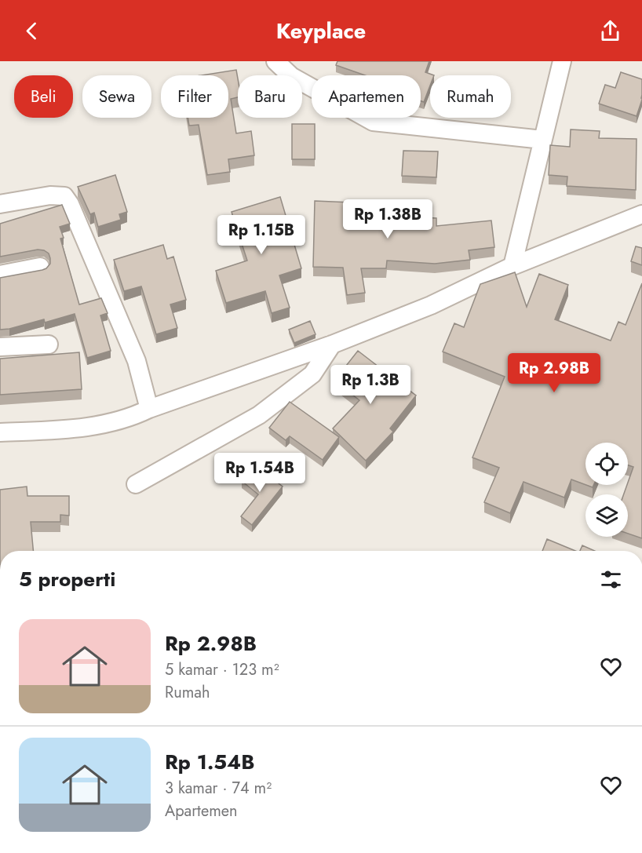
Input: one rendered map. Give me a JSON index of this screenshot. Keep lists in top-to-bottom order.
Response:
{
  "page": {
    "header": "Keyplace",
    "chip": [
      "Beli",
      "Sewa",
      "Filter",
      "Baru",
      "Apartemen",
      "Rumah"
    ],
    "price": [
      "Rp 1.38B",
      "Rp 1.15B",
      "Rp 2.98B",
      "Rp 1.3B",
      "Rp 1.54B"
    ],
    "heading": "5 properti",
    "list": [
      {
        "name": "Rp 2.98B",
        "note": "5 kamar · 123 m² · Rumah"
      },
      {
        "name": "Rp 1.54B",
        "note": "3 kamar · 74 m² · Apartemen"
      }
    ]
  }
}
